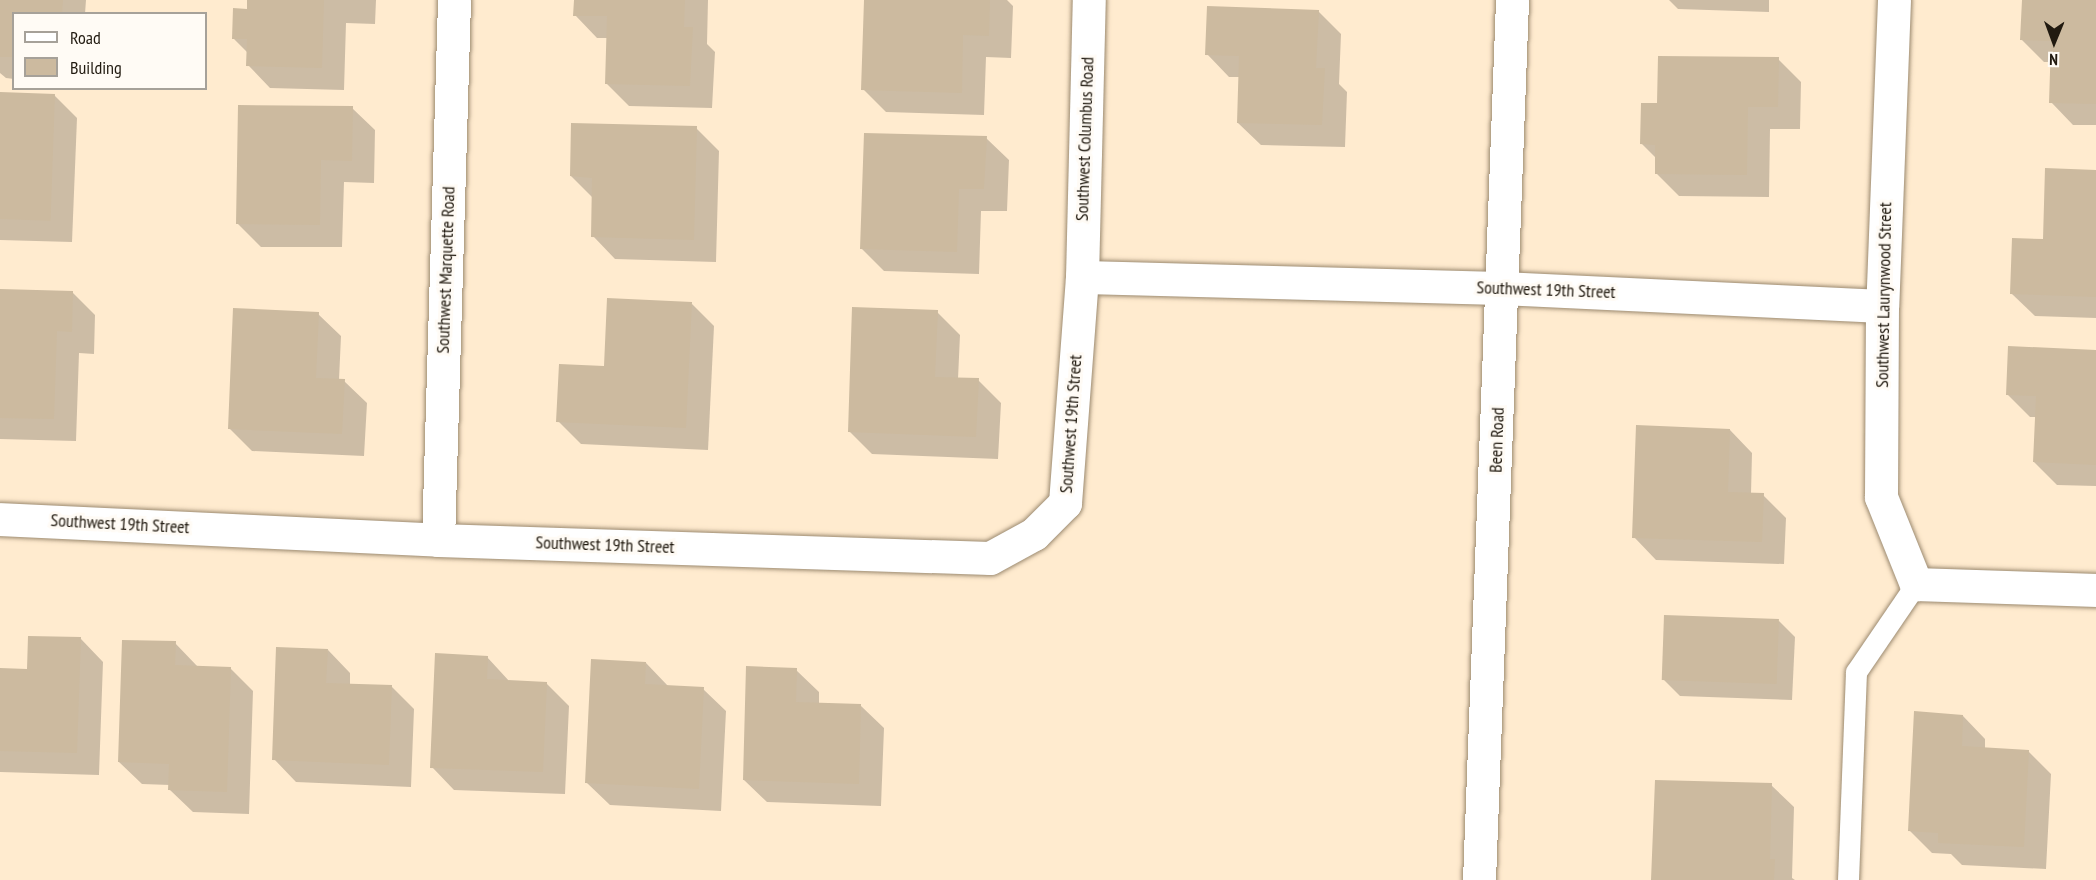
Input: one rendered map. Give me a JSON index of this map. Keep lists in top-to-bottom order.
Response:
{
  "streets": {
    "street": [
      "Southwest Columbus Road",
      "Southwest Marquette Road",
      "Southwest 19th Street",
      "Southwest Laurynwood Street",
      "Been Road"
    ]
  },
  "crossings": [
    ["Southwest Columbus Road", "Southwest 19th Street"],
    ["Southwest Marquette Road", "Southwest 19th Street"],
    ["Southwest 19th Street", "Southwest Laurynwood Street"],
    ["Southwest 19th Street", "Been Road"]
  ],
  "legend": ["Road", "Building"],
  "north": "bottom"
}
